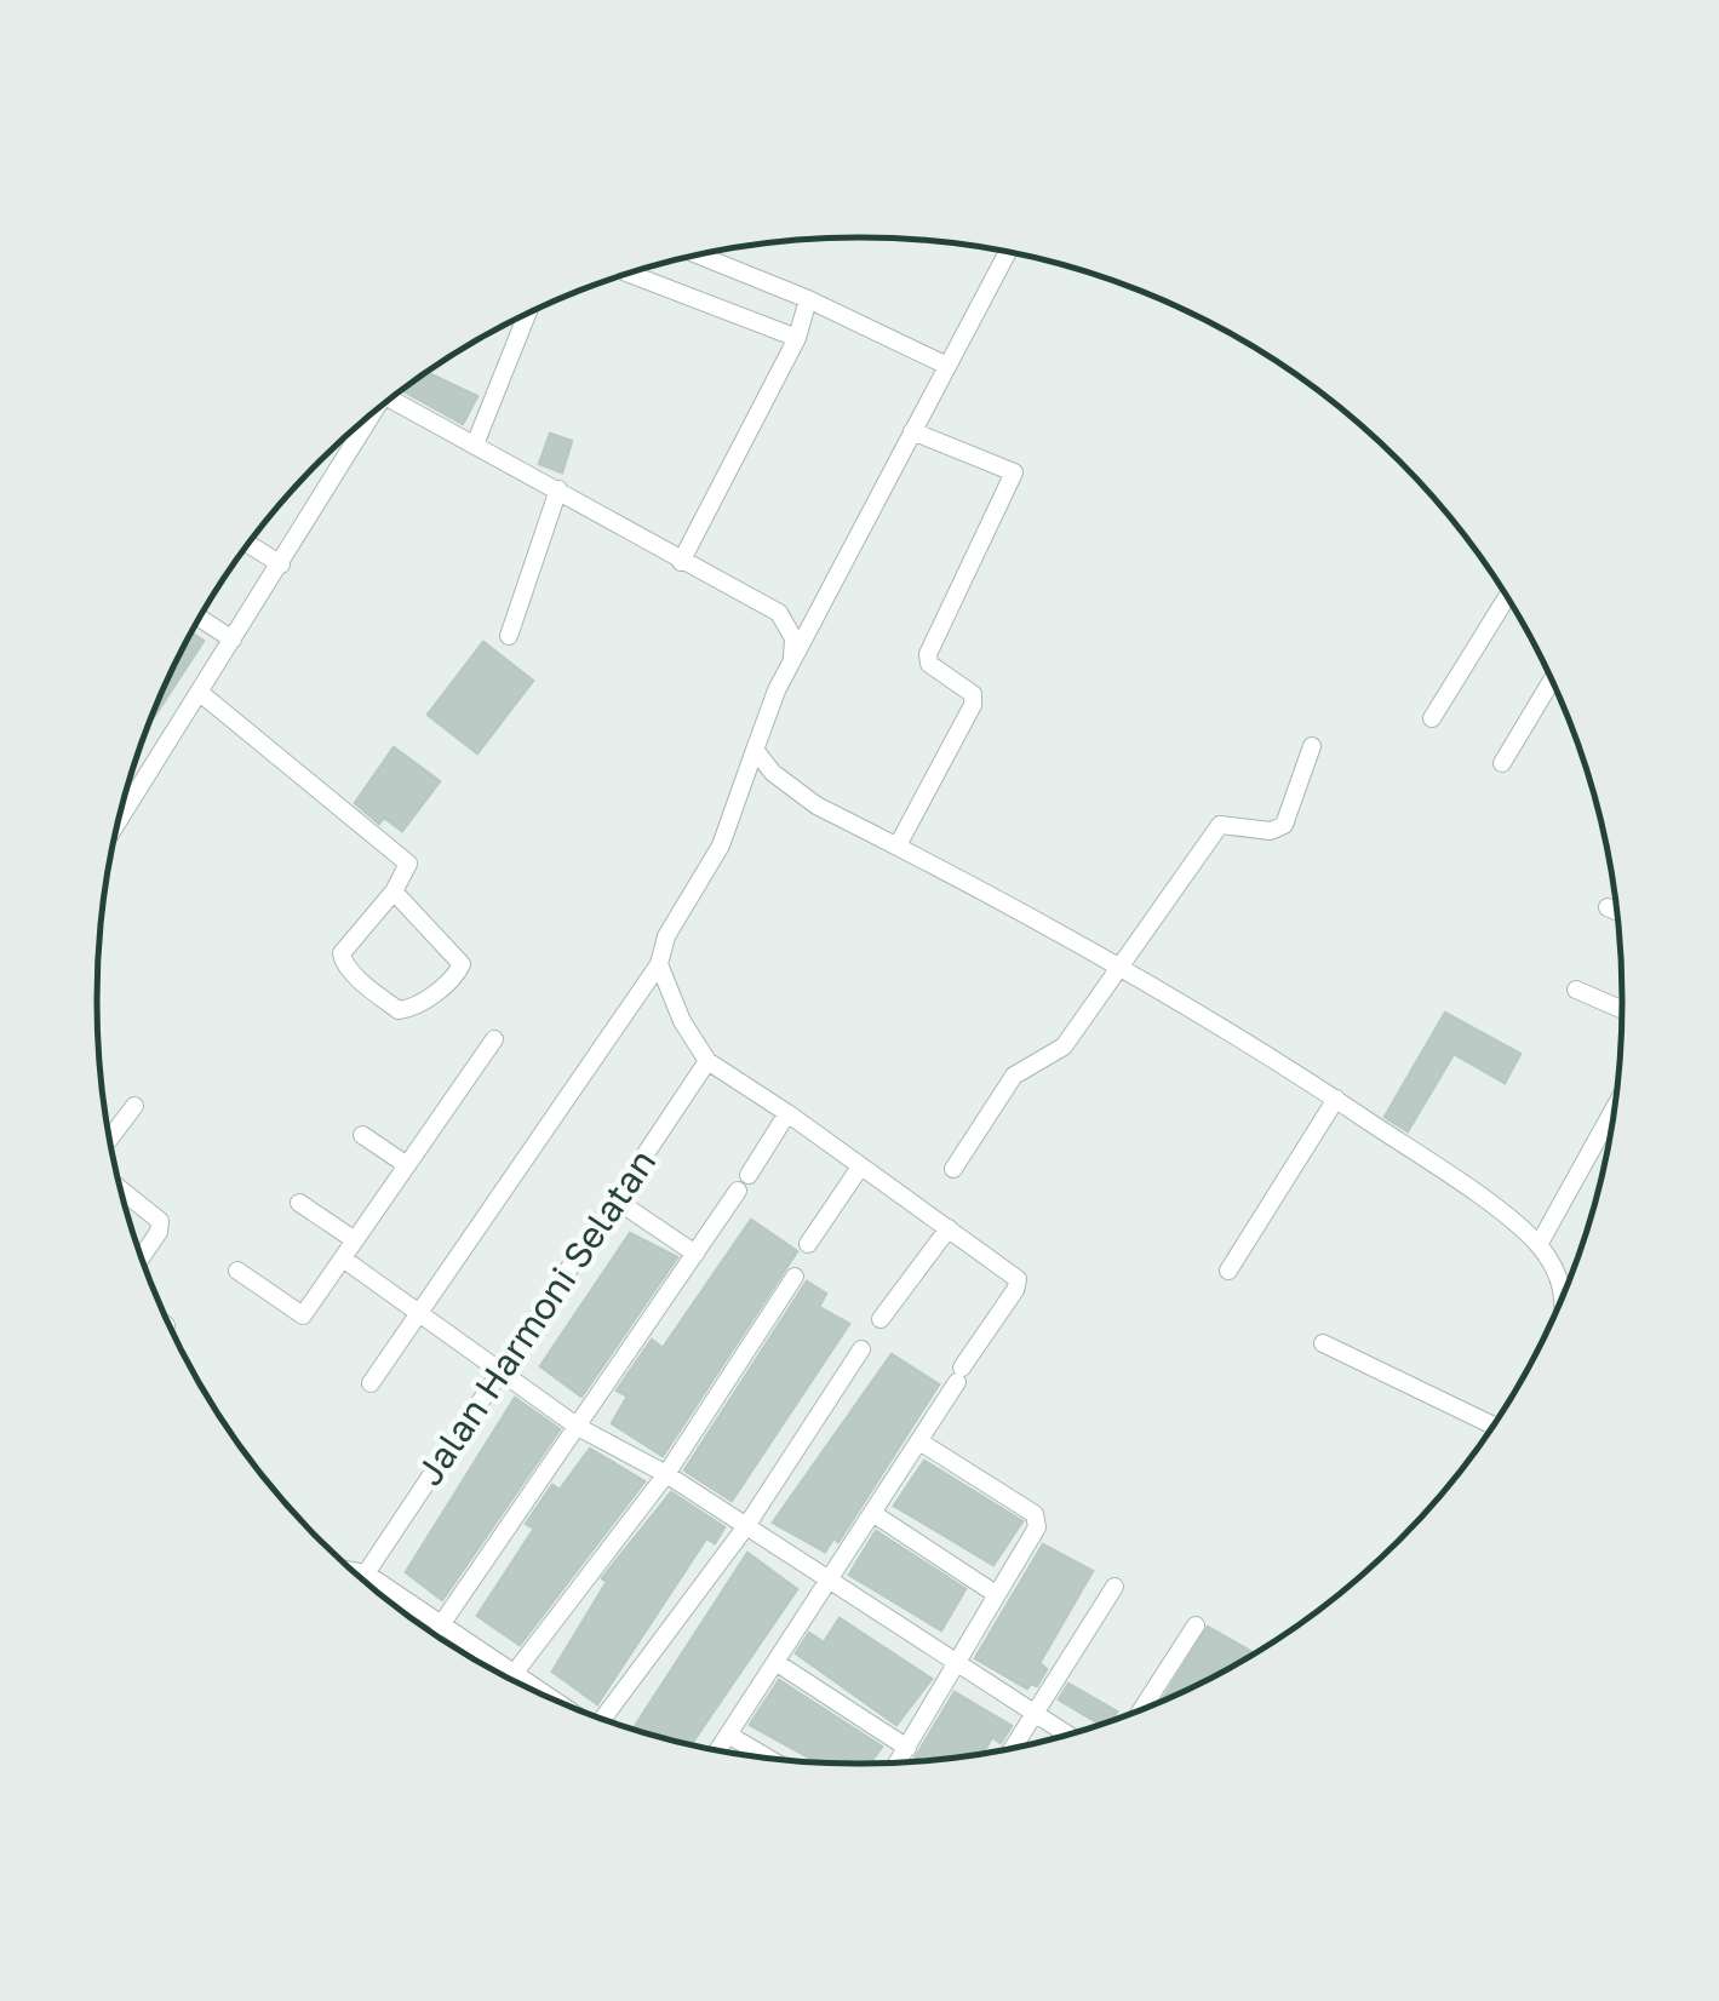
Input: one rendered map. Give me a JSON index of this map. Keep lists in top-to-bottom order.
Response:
{
  "streets": {
    "street": ["Jalan Harmoni Selatan"]
  }
}
